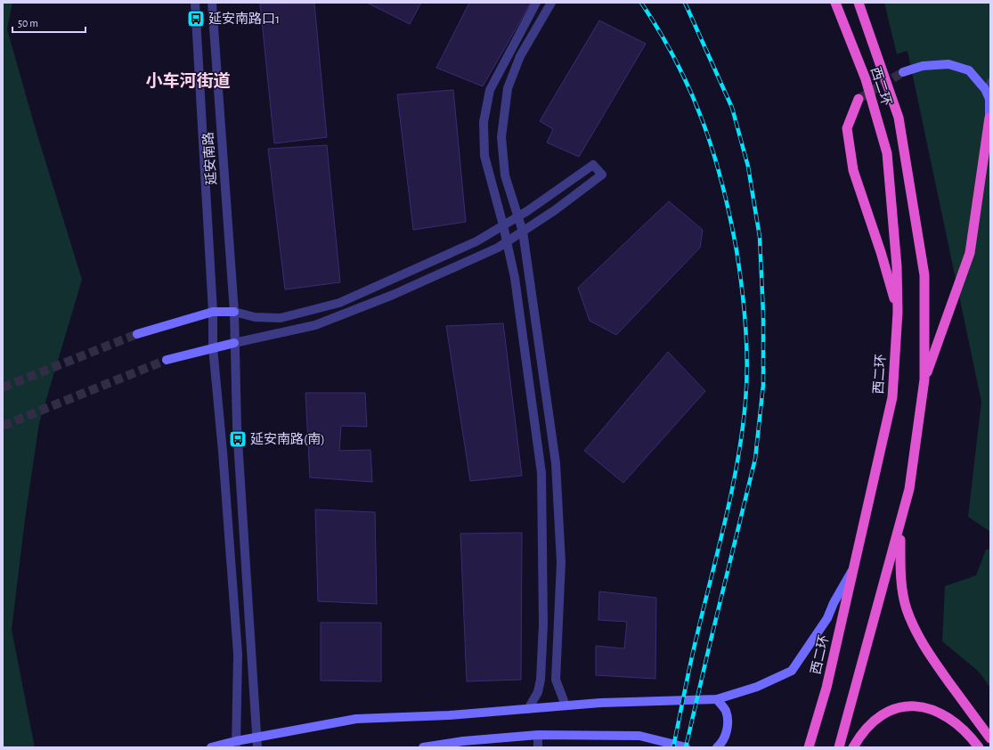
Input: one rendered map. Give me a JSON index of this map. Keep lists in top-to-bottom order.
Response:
{
  "streets": {
    "highway": ["西二环"],
    "street": ["延安南路"]
  },
  "districts": ["小车河街道"],
  "places": {
    "bus stop": ["延安南路口1", "延安南路(南)"]
  },
  "scale_bar": "50 m"
}
